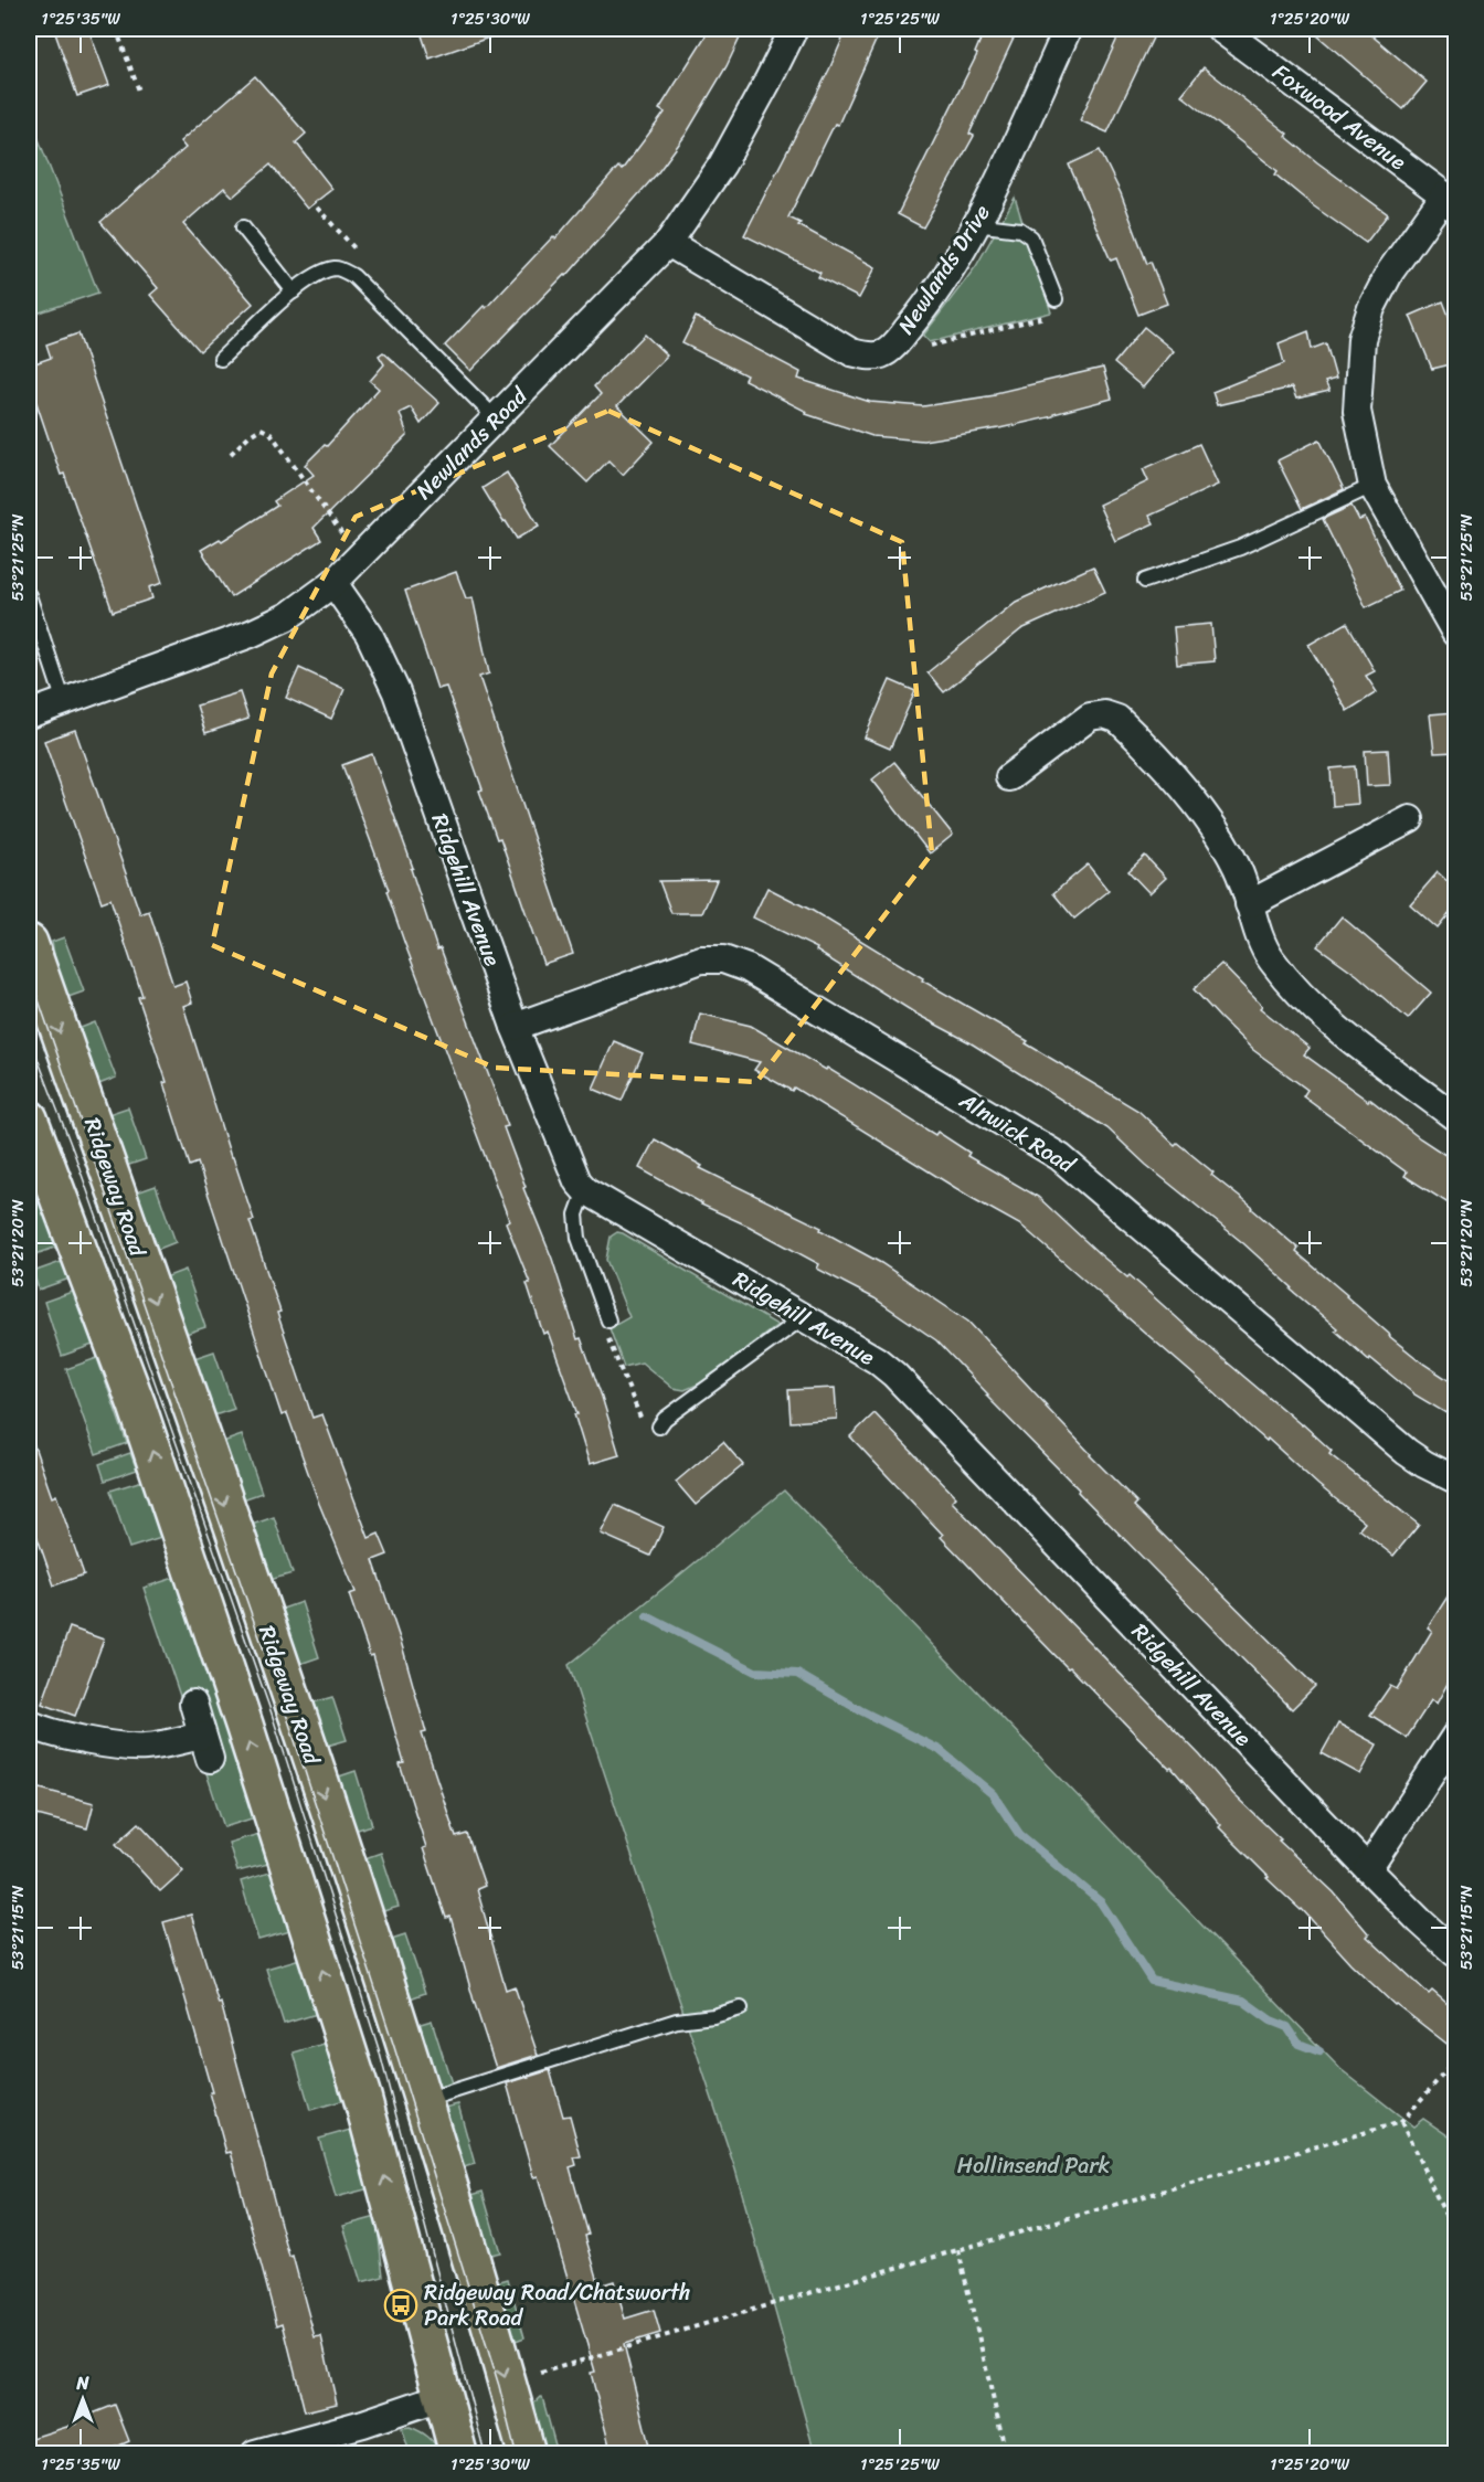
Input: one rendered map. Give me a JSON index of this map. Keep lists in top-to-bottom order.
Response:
{
  "streets": {
    "highway": ["Ridgeway Road"],
    "street": [
      "Foxwood Avenue",
      "Newlands Drive",
      "Newlands Road",
      "Ridgehill Avenue",
      "Alnwick Road"
    ]
  },
  "crossings": [
    ["Newlands Drive", "Newlands Road"],
    ["Newlands Road", "Ridgehill Avenue"],
    ["Ridgehill Avenue", "Alnwick Road"]
  ],
  "parks": ["Hollinsend Park"],
  "places": {
    "bus stop": ["Ridgeway Road/Chatsworth Park Road"]
  },
  "north": "top",
  "coordinates": [
    "1°25'35\"W",
    "1°25'30\"W",
    "1°25'25\"W",
    "1°25'20\"W",
    "53°21'25\"N",
    "53°21'20\"N",
    "53°21'15\"N"
  ]
}
